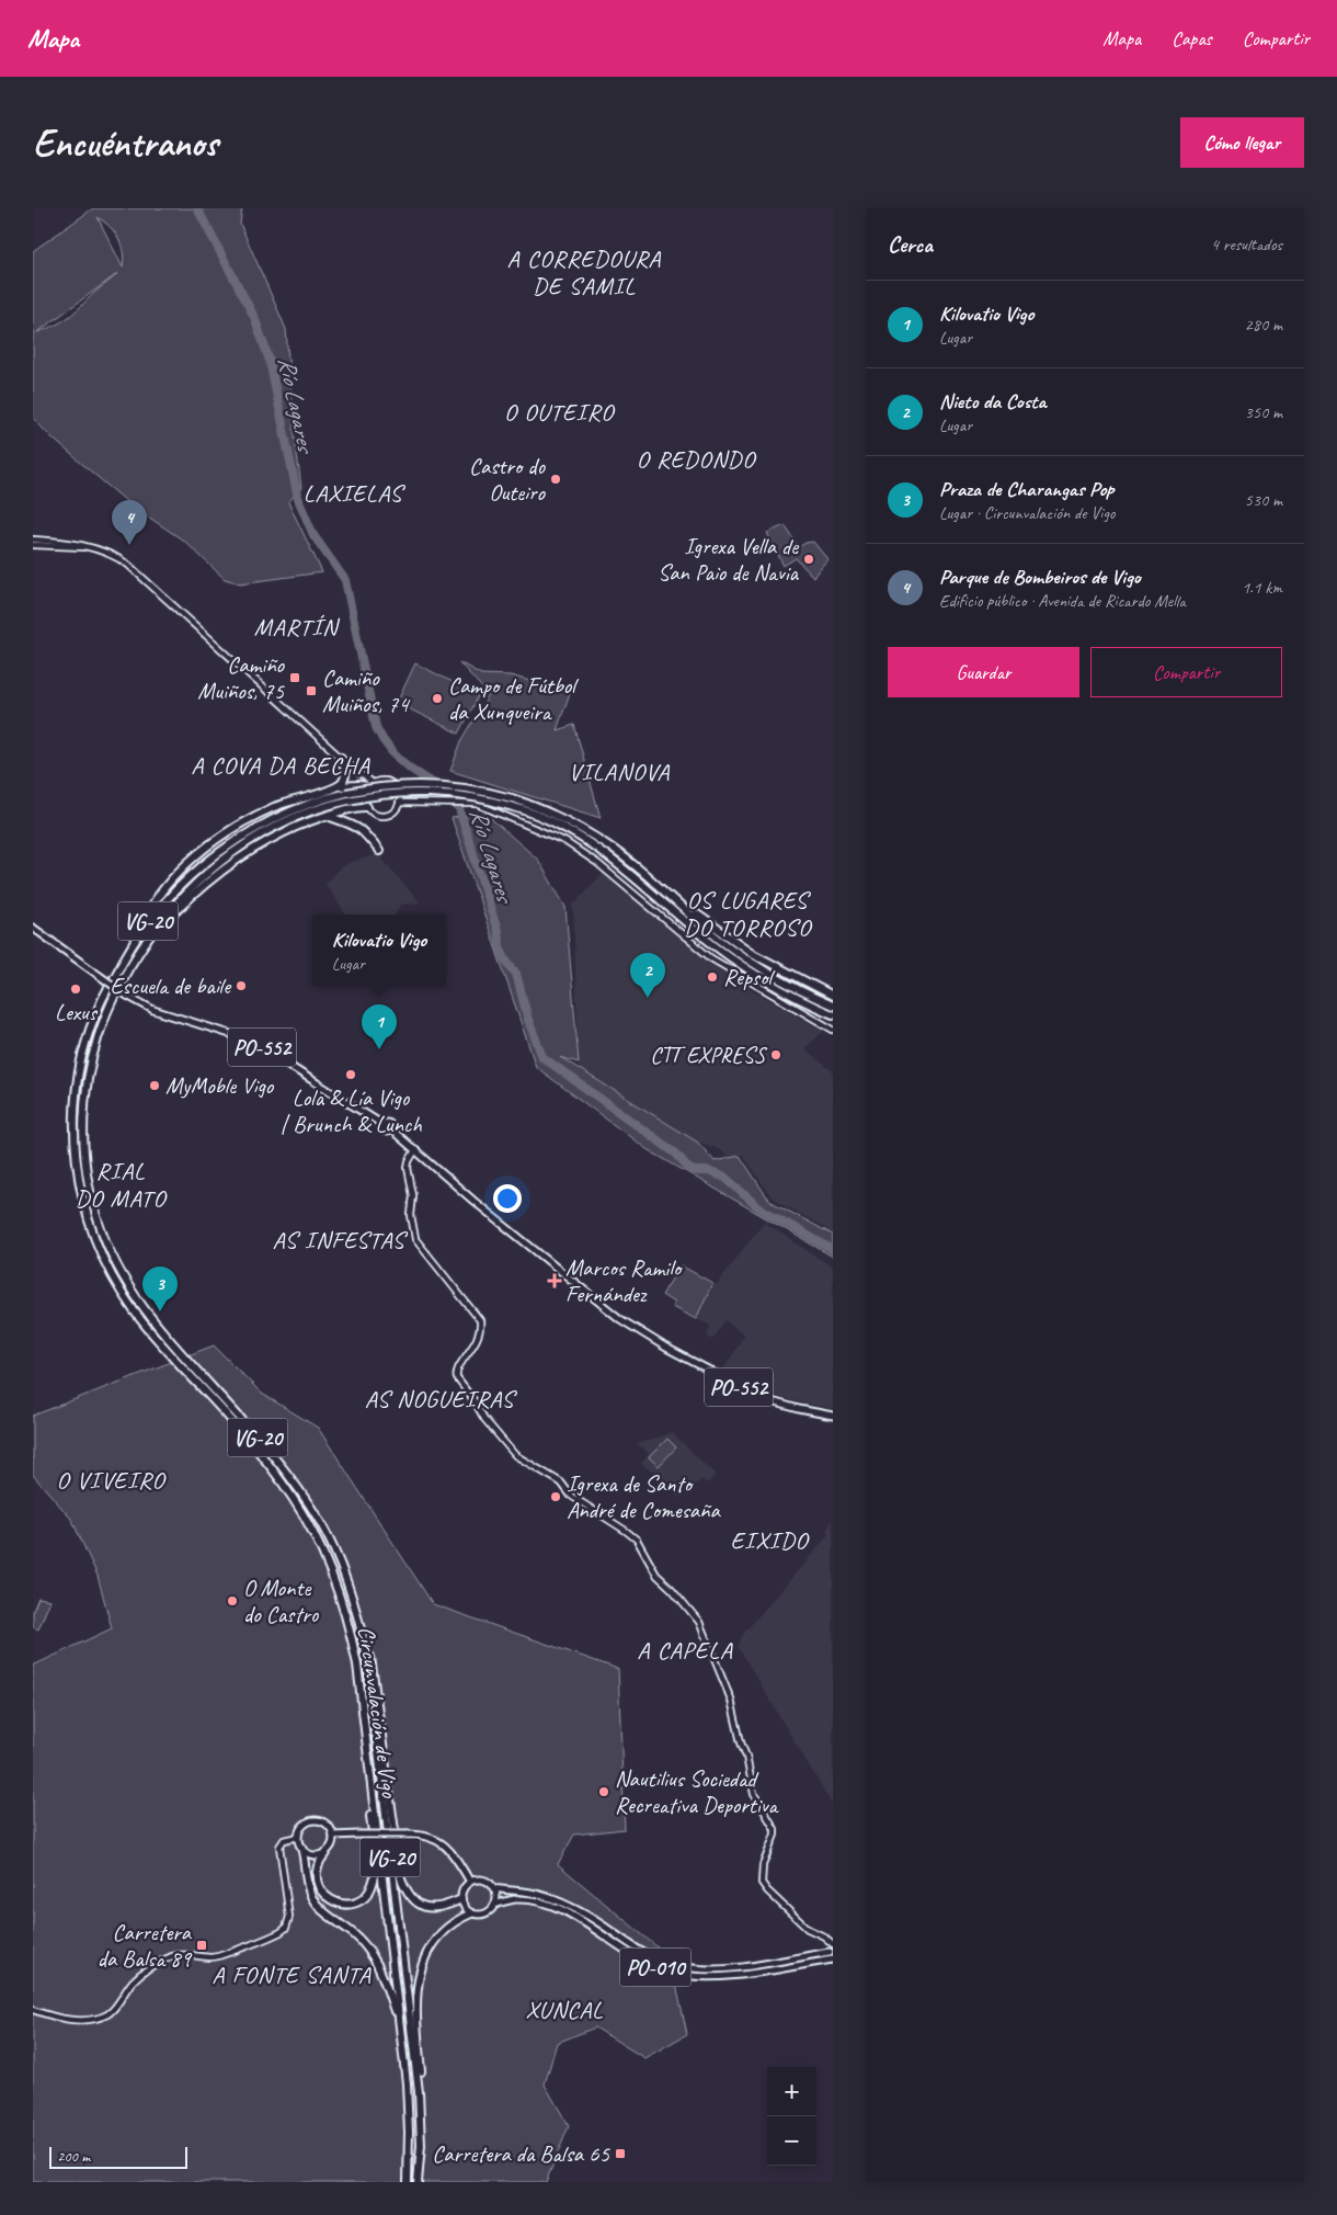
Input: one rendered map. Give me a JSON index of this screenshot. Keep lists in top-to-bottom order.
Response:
{
  "streets": {
    "highway": ["VG-20", "Circunvalación de Vigo"],
    "main road": ["PO-552", "PO-010"]
  },
  "districts": [
    "A CORREDOURA DE SAMIL",
    "O OUTEIRO",
    "O REDONDO",
    "LAXIELAS",
    "MARTÍN",
    "A COVA DA BECHA",
    "VILANOVA",
    "OS LUGARES DO TORROSO",
    "RIAL DO MATO",
    "AS INFESTAS",
    "AS NOGUEIRAS",
    "O VIVEIRO",
    "EIXIDO",
    "A CAPELA",
    "A FONTE SANTA",
    "XUNCAL"
  ],
  "water": ["Río Lagares"],
  "places": {
    "other": [
      "Castro do Outeiro",
      "Igrexa Vella de San Paio de Navia",
      "Campo de Fútbol da Xunqueira",
      "Repsol",
      "Escuela de baile",
      "Lexus",
      "CTT EXPRESS",
      "Lola & Lía Vigo | Brunch & Lunch",
      "MyMoble Vigo",
      "Igrexa de Santo André de Comesaña",
      "O Monte do Castro",
      "Nautilius Sociedad Recreativa Deportiva"
    ],
    "transit": [
      "Camiño Muiños, 75",
      "Camiño Muiños, 74",
      "Carretera da Balsa 89",
      "Carretera da Balsa 65"
    ],
    "health": ["Marcos Ramilo Fernández"]
  },
  "scale_bar": "200 m",
  "page": {
    "header": "Mapa",
    "nav": ["Mapa", "Capas", "Compartir"],
    "buttons": [
      "Cómo llegar",
      ["Guardar", "Compartir"]
    ],
    "title": "Encuéntranos",
    "heading": ["Cerca", "4 resultados"],
    "list": [
      {
        "mark": "1",
        "name": "Kilovatio Vigo",
        "note": "Lugar",
        "value": "280 m"
      },
      {
        "mark": "2",
        "name": "Nieto da Costa",
        "note": "Lugar",
        "value": "350 m"
      },
      {
        "mark": "3",
        "name": "Praza de Charangas Pop",
        "note": "Lugar · Circunvalación de Vigo",
        "value": "530 m"
      },
      {
        "mark": "4",
        "name": "Parque de Bombeiros de Vigo",
        "note": "Edificio público · Avenida de Ricardo Mella",
        "value": "1.1 km"
      }
    ],
    "pins": [
      "4",
      "2",
      "1",
      "3"
    ],
    "popup": ["Kilovatio Vigo", "Lugar"],
    "map_buttons": ["+", "−"],
    "scale": "200 m"
  }
}
